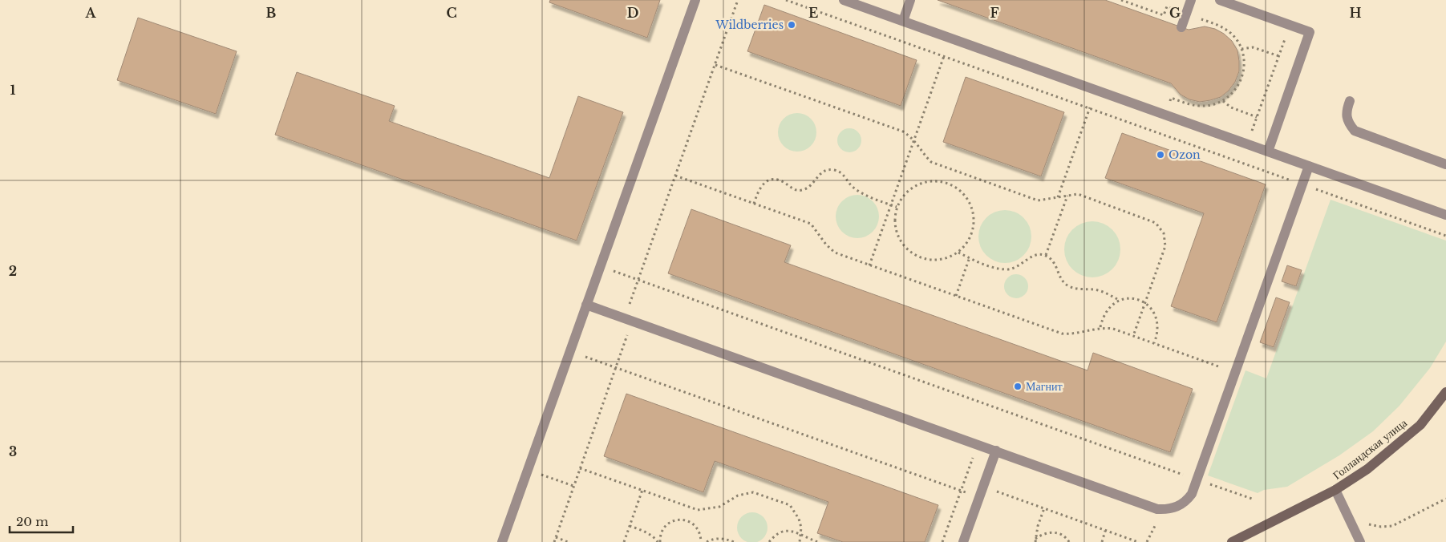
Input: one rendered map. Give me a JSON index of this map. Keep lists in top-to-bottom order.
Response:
{
  "streets": {
    "street": ["Голландская улица"]
  },
  "places": ["Wildberries", "Ozon", "Магнит"],
  "scale_bar": "20 m",
  "grid": {
    "columns": [
      "A",
      "B",
      "C",
      "D",
      "E",
      "F",
      "G",
      "H"
    ],
    "rows": ["1", "2", "3"]
  }
}
